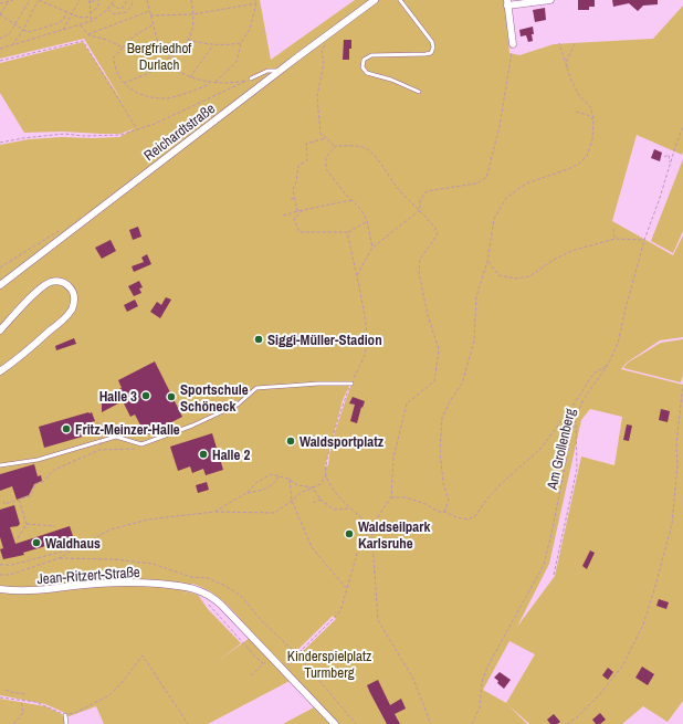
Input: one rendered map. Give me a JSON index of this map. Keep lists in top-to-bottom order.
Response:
{
  "streets": {
    "street": ["Reichardtstraße", "Jean-Ritzert-Straße"],
    "path": ["Am Grollenberg"]
  },
  "parks": ["Bergfriedhof Durlach", "Kinderspielplatz Turmberg"],
  "places": [
    "Siggi-Müller-Stadion",
    "Halle 3",
    "Sportschule Schöneck",
    "Fritz-Meinzer-Halle",
    "Waldsportplatz",
    "Halle 2",
    "Waldseilpark Karlsruhe",
    "Waldhaus"
  ]
}
